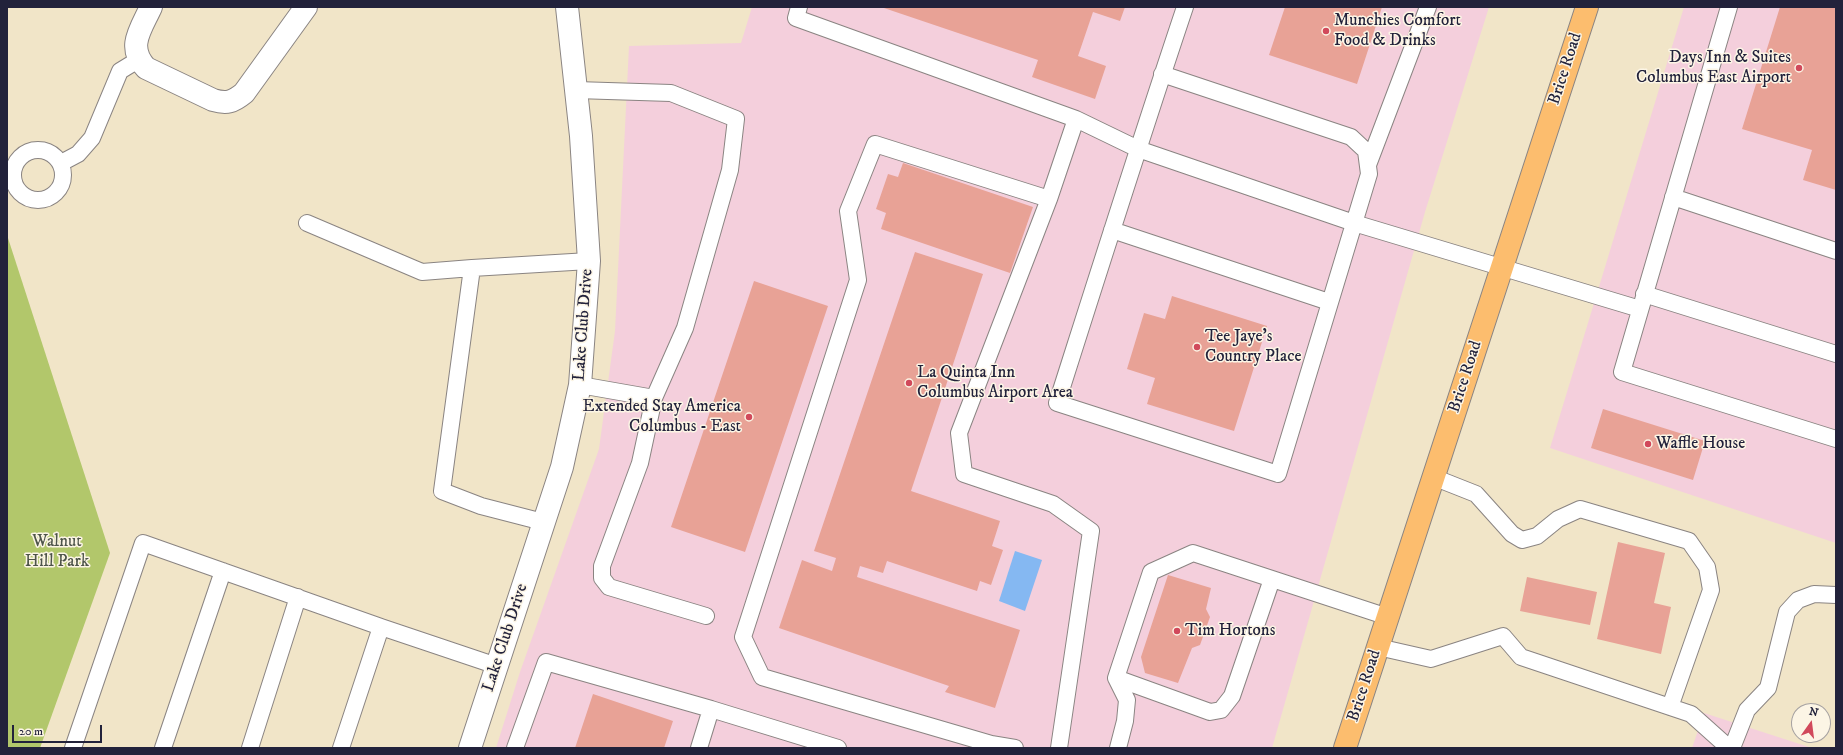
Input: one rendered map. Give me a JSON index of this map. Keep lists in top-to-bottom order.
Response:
{
  "streets": {
    "main road": ["Brice Road"],
    "street": ["Lake Club Drive"]
  },
  "parks": ["Walnut Hill Park"],
  "places": [
    "Munchies Comfort Food & Drinks",
    "Days Inn & Suites Columbus East Airport",
    "Tee Jaye's Country Place",
    "La Quinta Inn Columbus Airport Area",
    "Extended Stay America Columbus - East",
    "Waffle House",
    "Tim Hortons"
  ],
  "scale_bar": "20 m",
  "north": "top"
}
